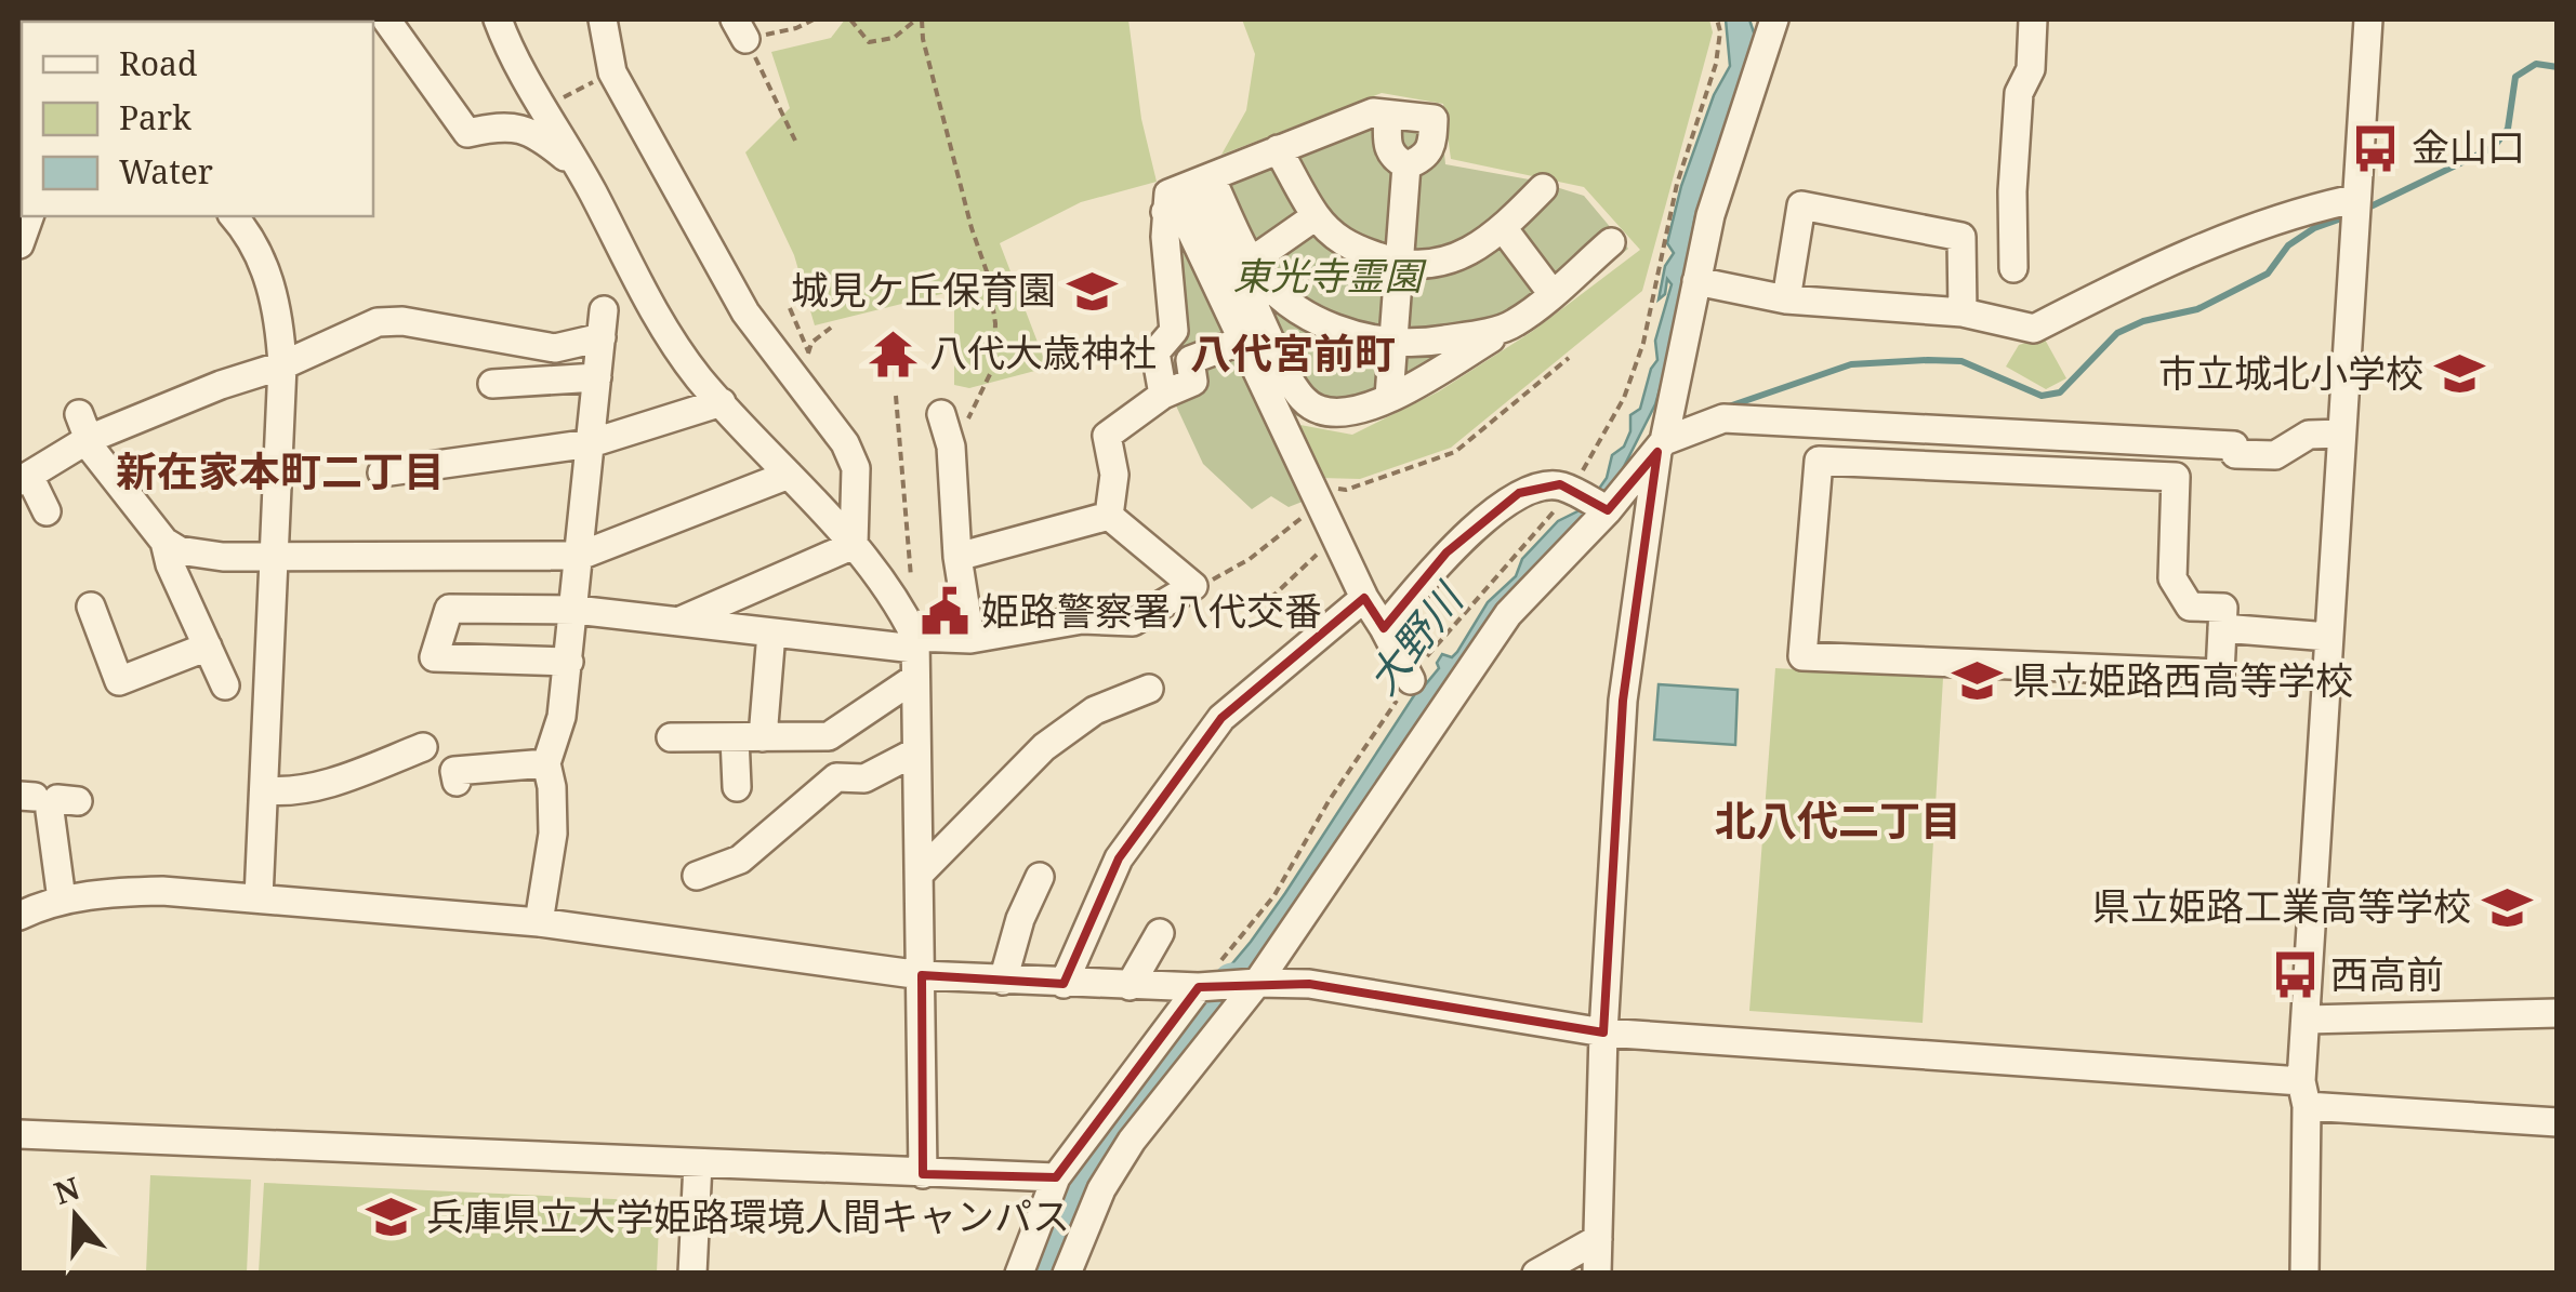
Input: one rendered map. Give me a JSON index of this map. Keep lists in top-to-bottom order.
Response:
{
  "districts": ["八代宮前町", "新在家本町二丁目", "北八代二丁目"],
  "water": ["大野川"],
  "parks": ["東光寺霊園"],
  "places": {
    "bus stop": ["金山口", "西高前"],
    "school or university": [
      "城見ケ丘保育園",
      "市立城北小学校",
      "県立姫路西高等学校",
      "県立姫路工業高等学校",
      "兵庫県立大学姫路環境人間キャンパス"
    ],
    "temple": ["八代大歳神社"],
    "public building": ["姫路警察署八代交番"]
  },
  "legend": ["Road", "Park", "Water"],
  "north": "top"
}
